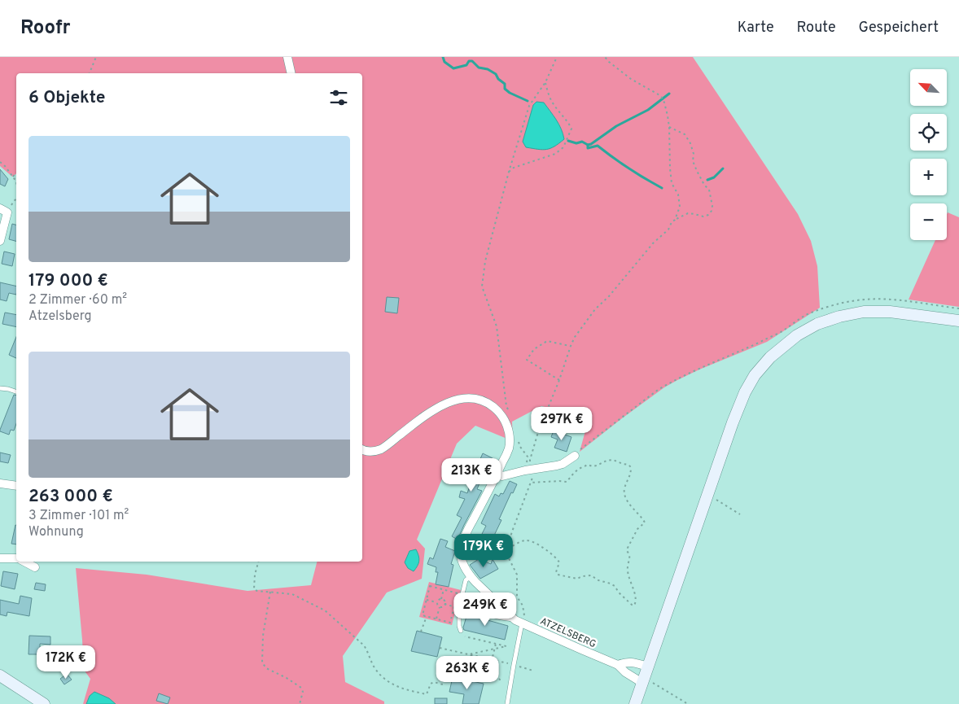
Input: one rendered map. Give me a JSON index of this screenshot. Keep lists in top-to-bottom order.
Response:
{
  "streets": {
    "street": ["ATZELSBERG"]
  },
  "north": "top left",
  "page": {
    "header": "Roofr",
    "nav": ["Karte", "Route", "Gespeichert"],
    "map_buttons": ["+", "−"],
    "heading": "6 Objekte",
    "list": [
      {
        "name": "179 000 €",
        "note": "2 Zimmer · 60 m² · Atzelsberg"
      },
      {
        "name": "263 000 €",
        "note": "3 Zimmer · 101 m² · Wohnung"
      }
    ],
    "price": [
      "297K €",
      "213K €",
      "179K €",
      "249K €",
      "172K €",
      "263K €"
    ]
  }
}
